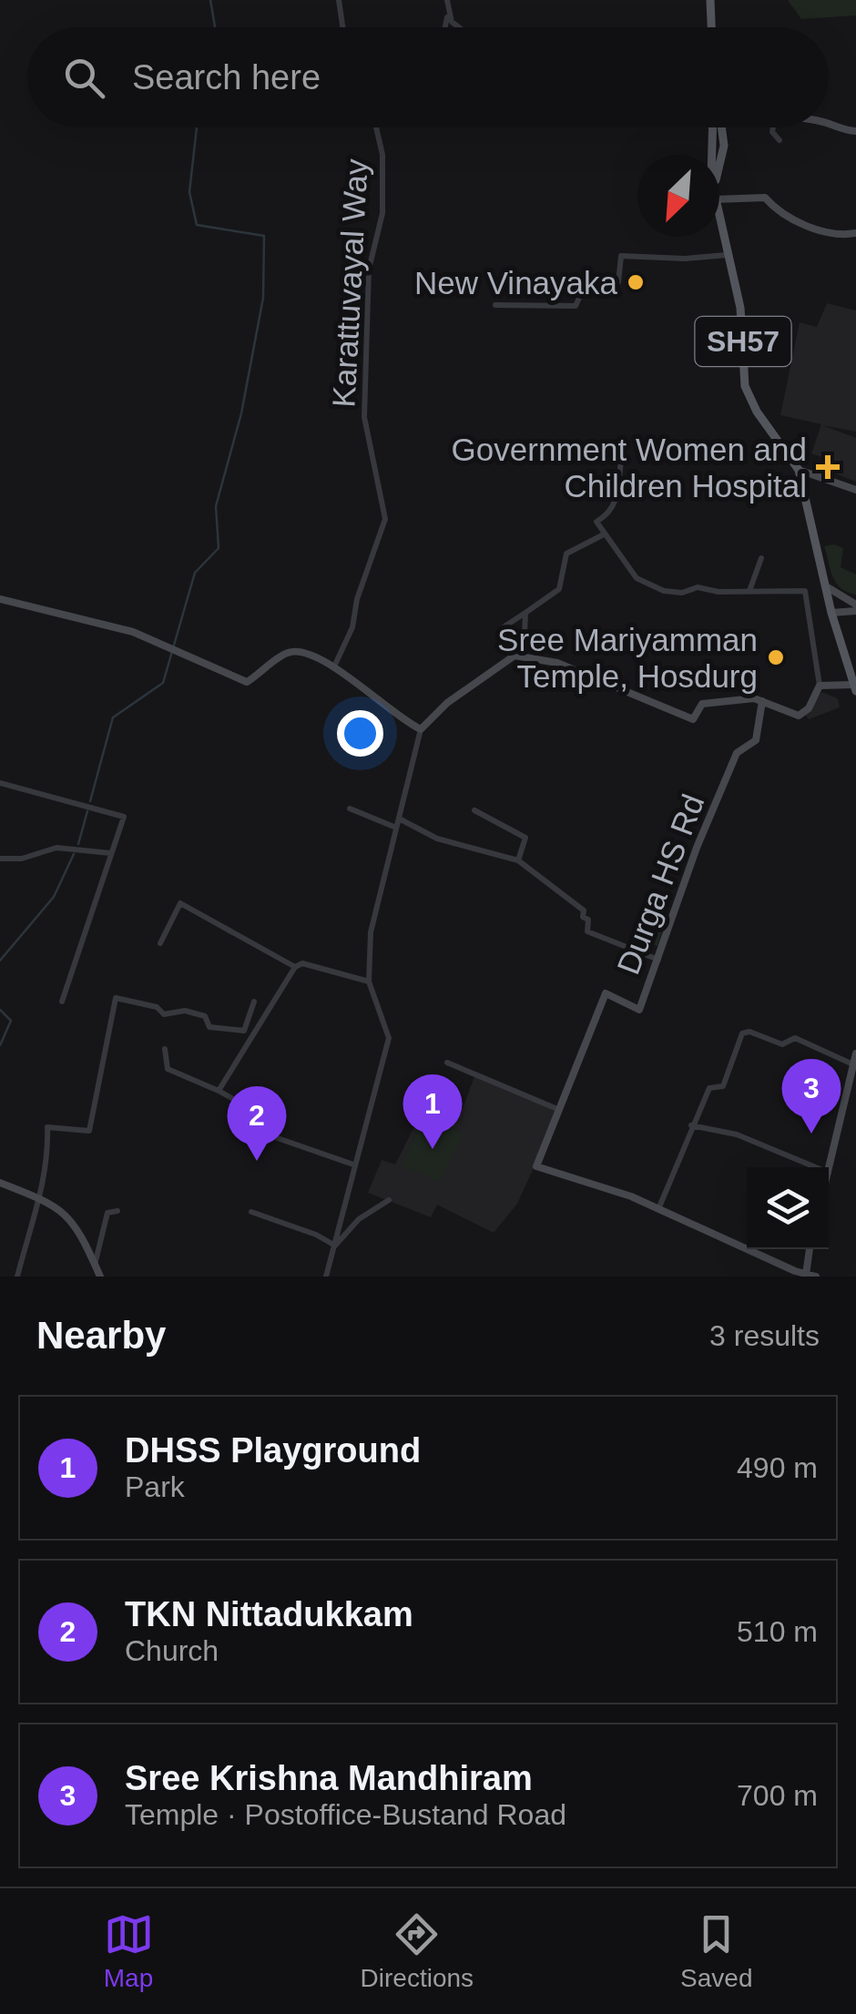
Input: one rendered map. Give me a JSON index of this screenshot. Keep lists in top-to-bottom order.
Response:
{
  "streets": {
    "main road": ["SH57"],
    "street": ["Karattuvayal Way", "Durga HS Rd"]
  },
  "places": {
    "other": ["New Vinayaka", "Sree Mariyamman Temple, Hosdurg"],
    "health": ["Government Women and Children Hospital"]
  },
  "north": "bottom left",
  "page": {
    "search": "Search here",
    "pins": ["3", "1", "2"],
    "heading": ["Nearby", "3 results"],
    "list": [
      {
        "mark": "1",
        "name": "DHSS Playground",
        "note": "Park",
        "value": "490 m"
      },
      {
        "mark": "2",
        "name": "TKN Nittadukkam",
        "note": "Church",
        "value": "510 m"
      },
      {
        "mark": "3",
        "name": "Sree Krishna Mandhiram",
        "note": "Temple · Postoffice-Bustand Road",
        "value": "700 m"
      }
    ],
    "nav": ["Map", "Directions", "Saved"]
  }
}
